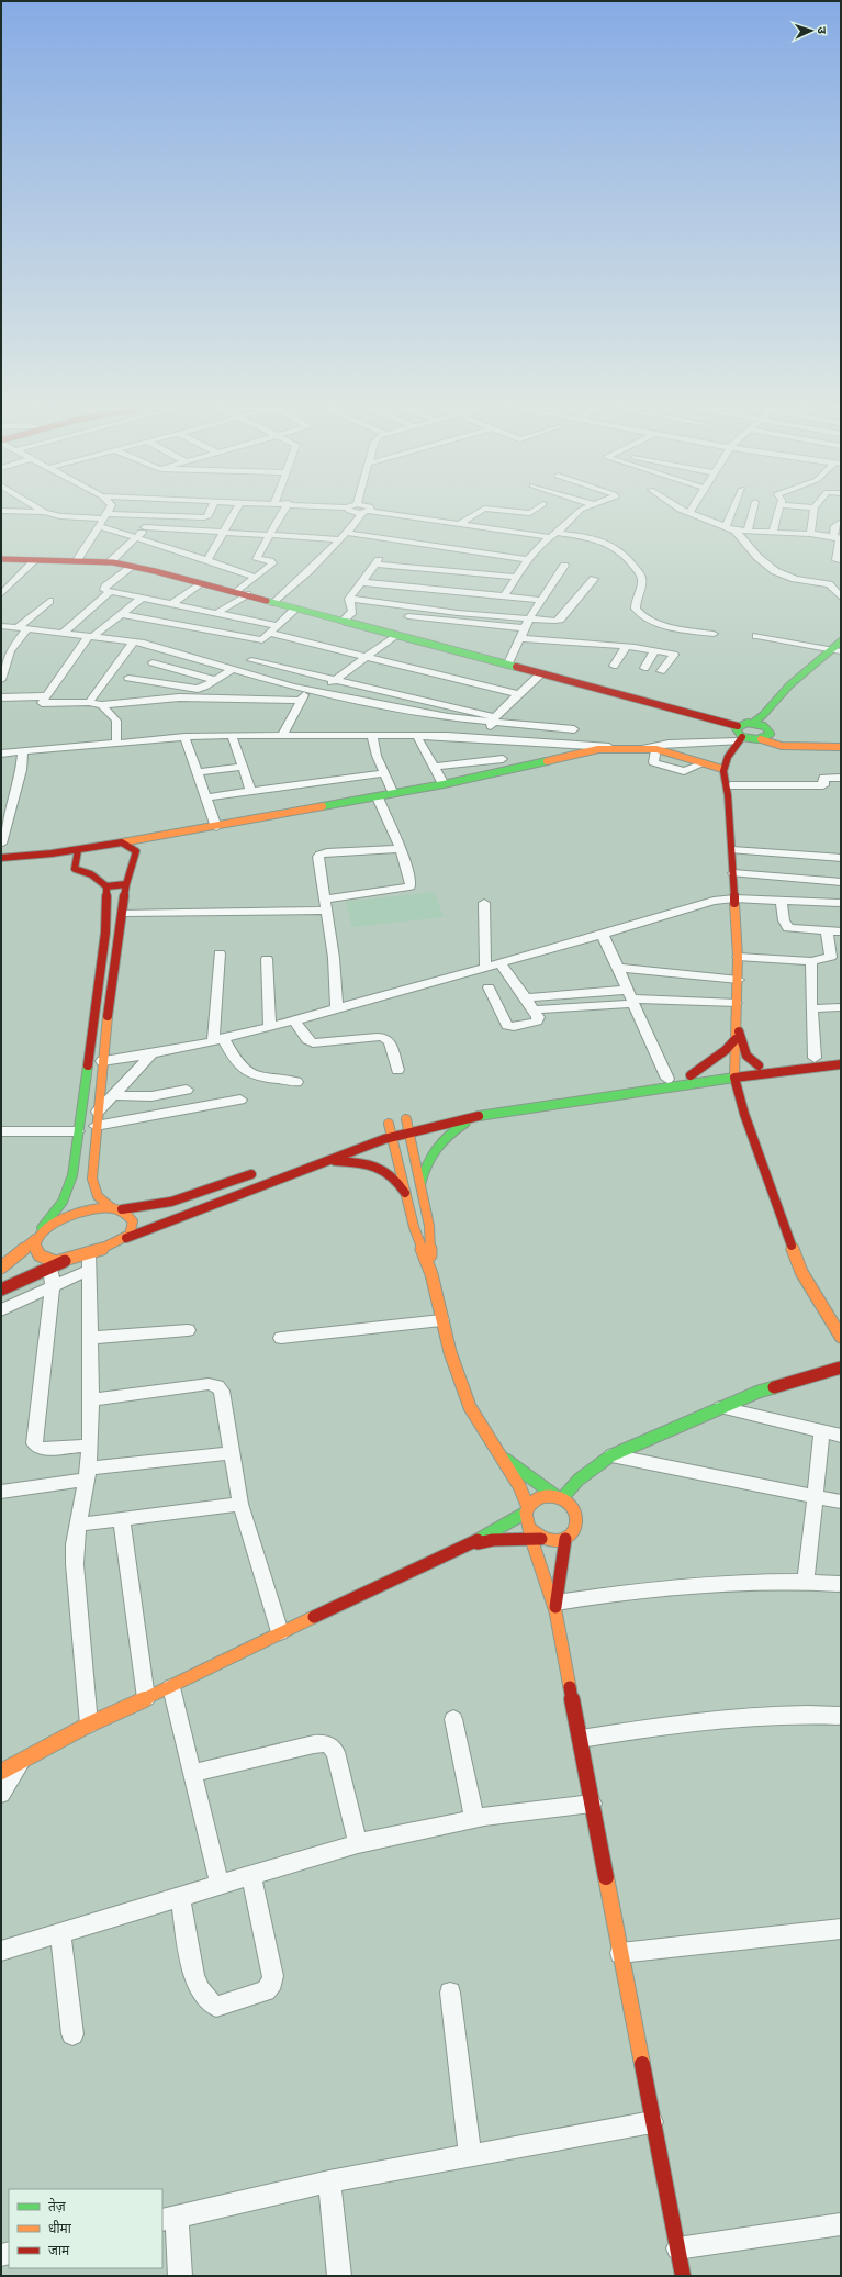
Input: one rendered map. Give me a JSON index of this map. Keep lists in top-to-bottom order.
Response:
{
  "legend": ["तेज़", "धीमा", "जाम"],
  "north": "right"
}
